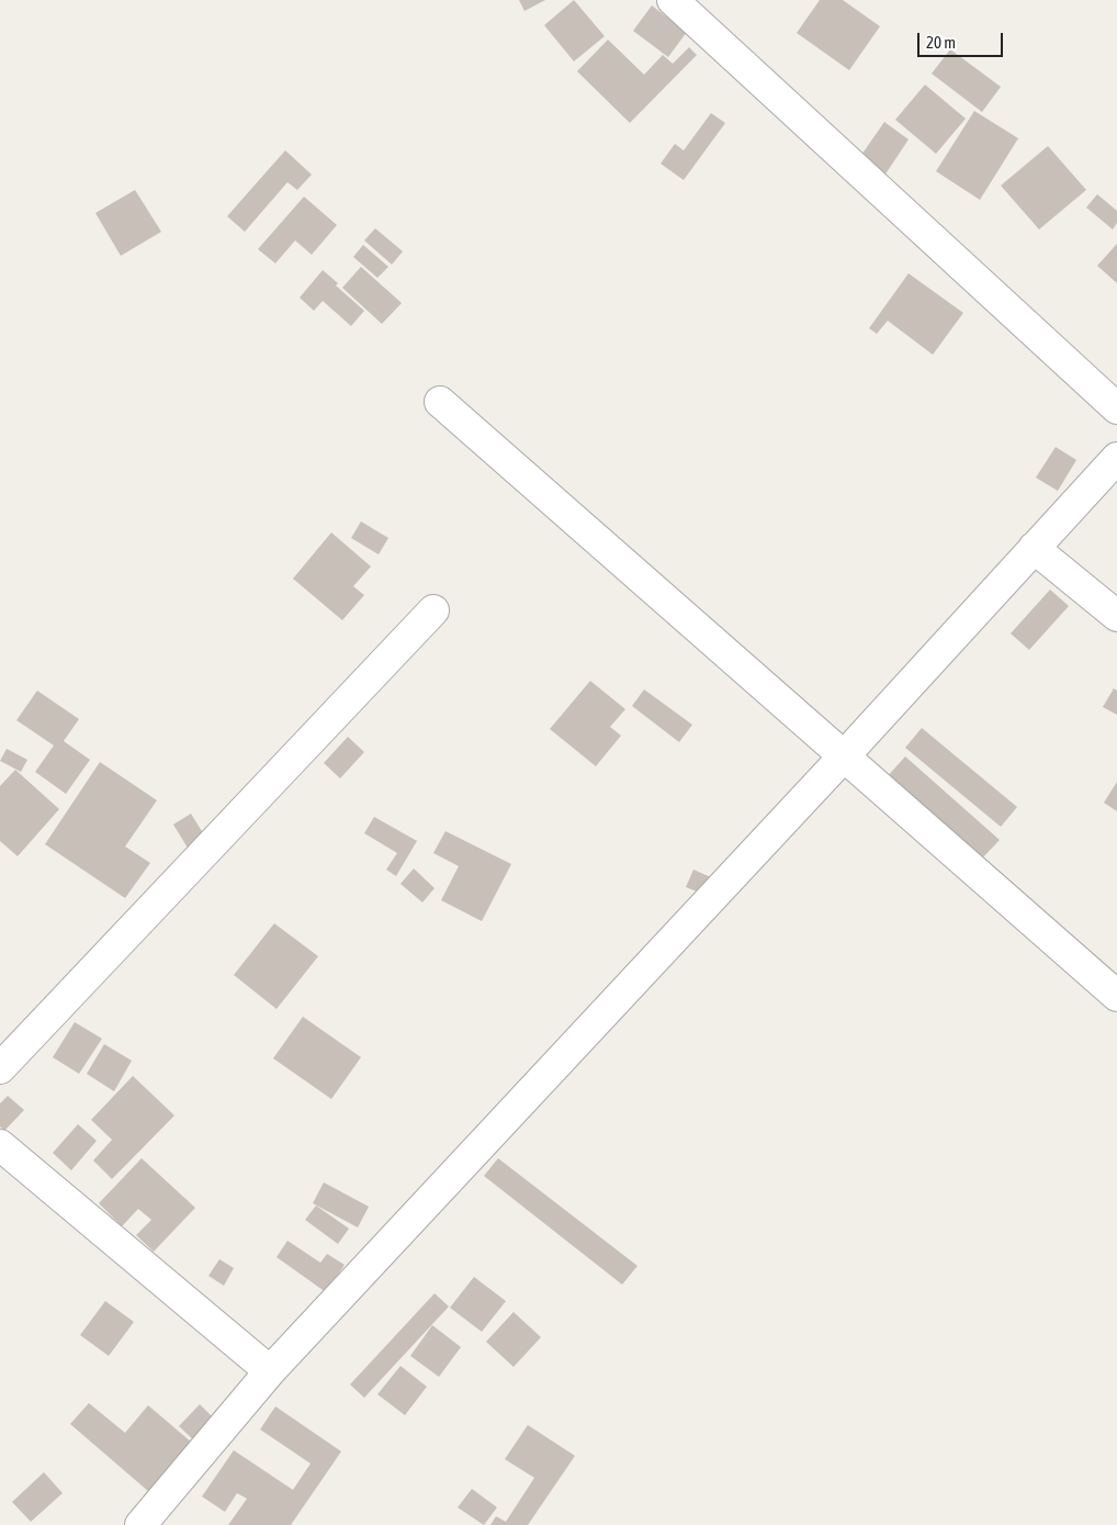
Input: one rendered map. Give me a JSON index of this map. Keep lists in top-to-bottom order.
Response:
{
  "scale_bar": "20 m"
}
